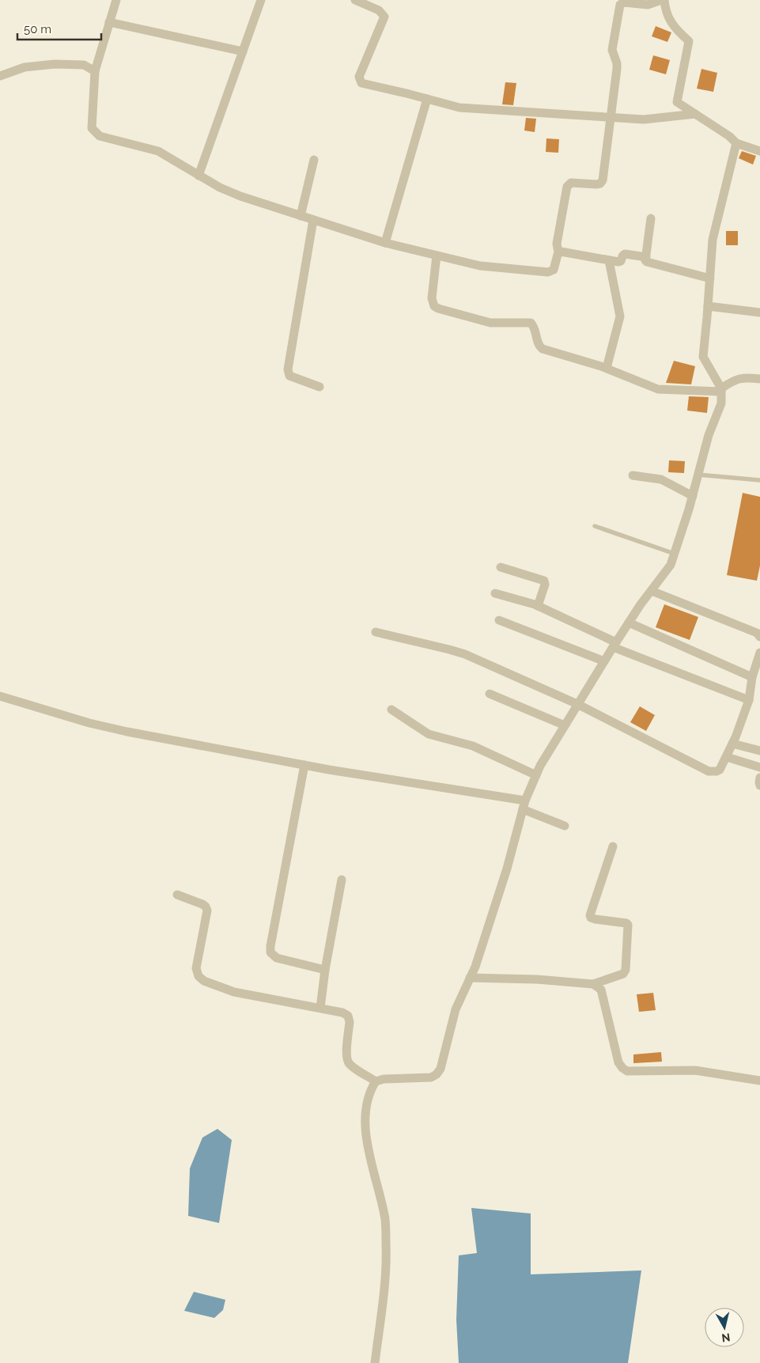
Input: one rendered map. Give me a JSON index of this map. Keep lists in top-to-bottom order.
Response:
{
  "scale_bar": "50 m",
  "north": "bottom"
}
